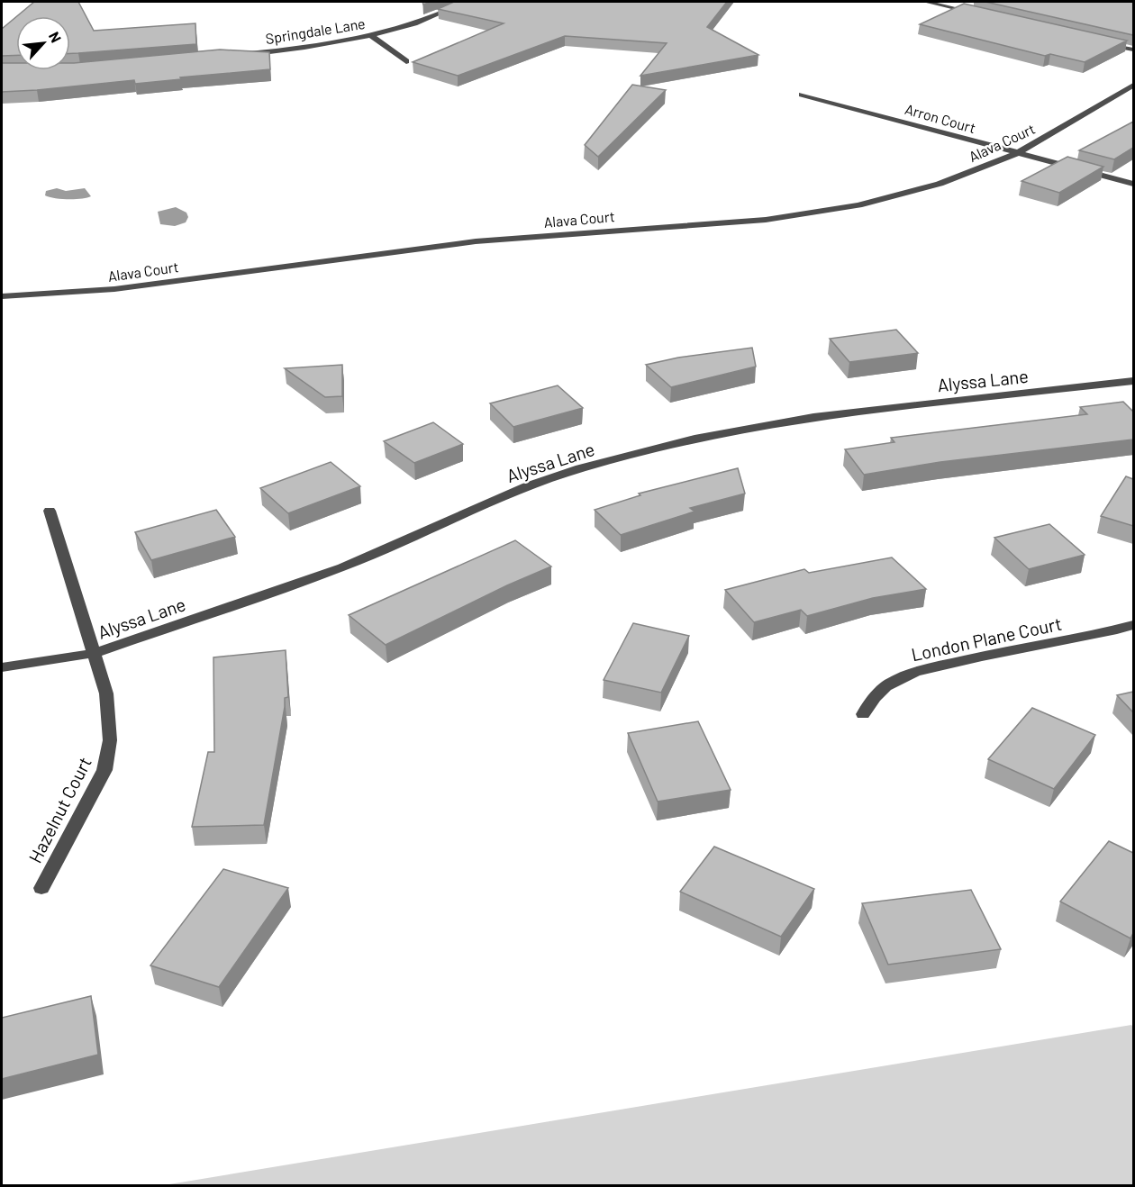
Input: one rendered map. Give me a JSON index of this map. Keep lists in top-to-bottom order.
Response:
{
  "streets": {
    "street": [
      "Springdale Lane",
      "Arron Court",
      "Alava Court",
      "Alyssa Lane",
      "London Plane Court",
      "Hazelnut Court"
    ]
  },
  "crossings": [
    ["Arron Court", "Alava Court"],
    ["Alyssa Lane", "Hazelnut Court"]
  ],
  "north": "top right"
}
